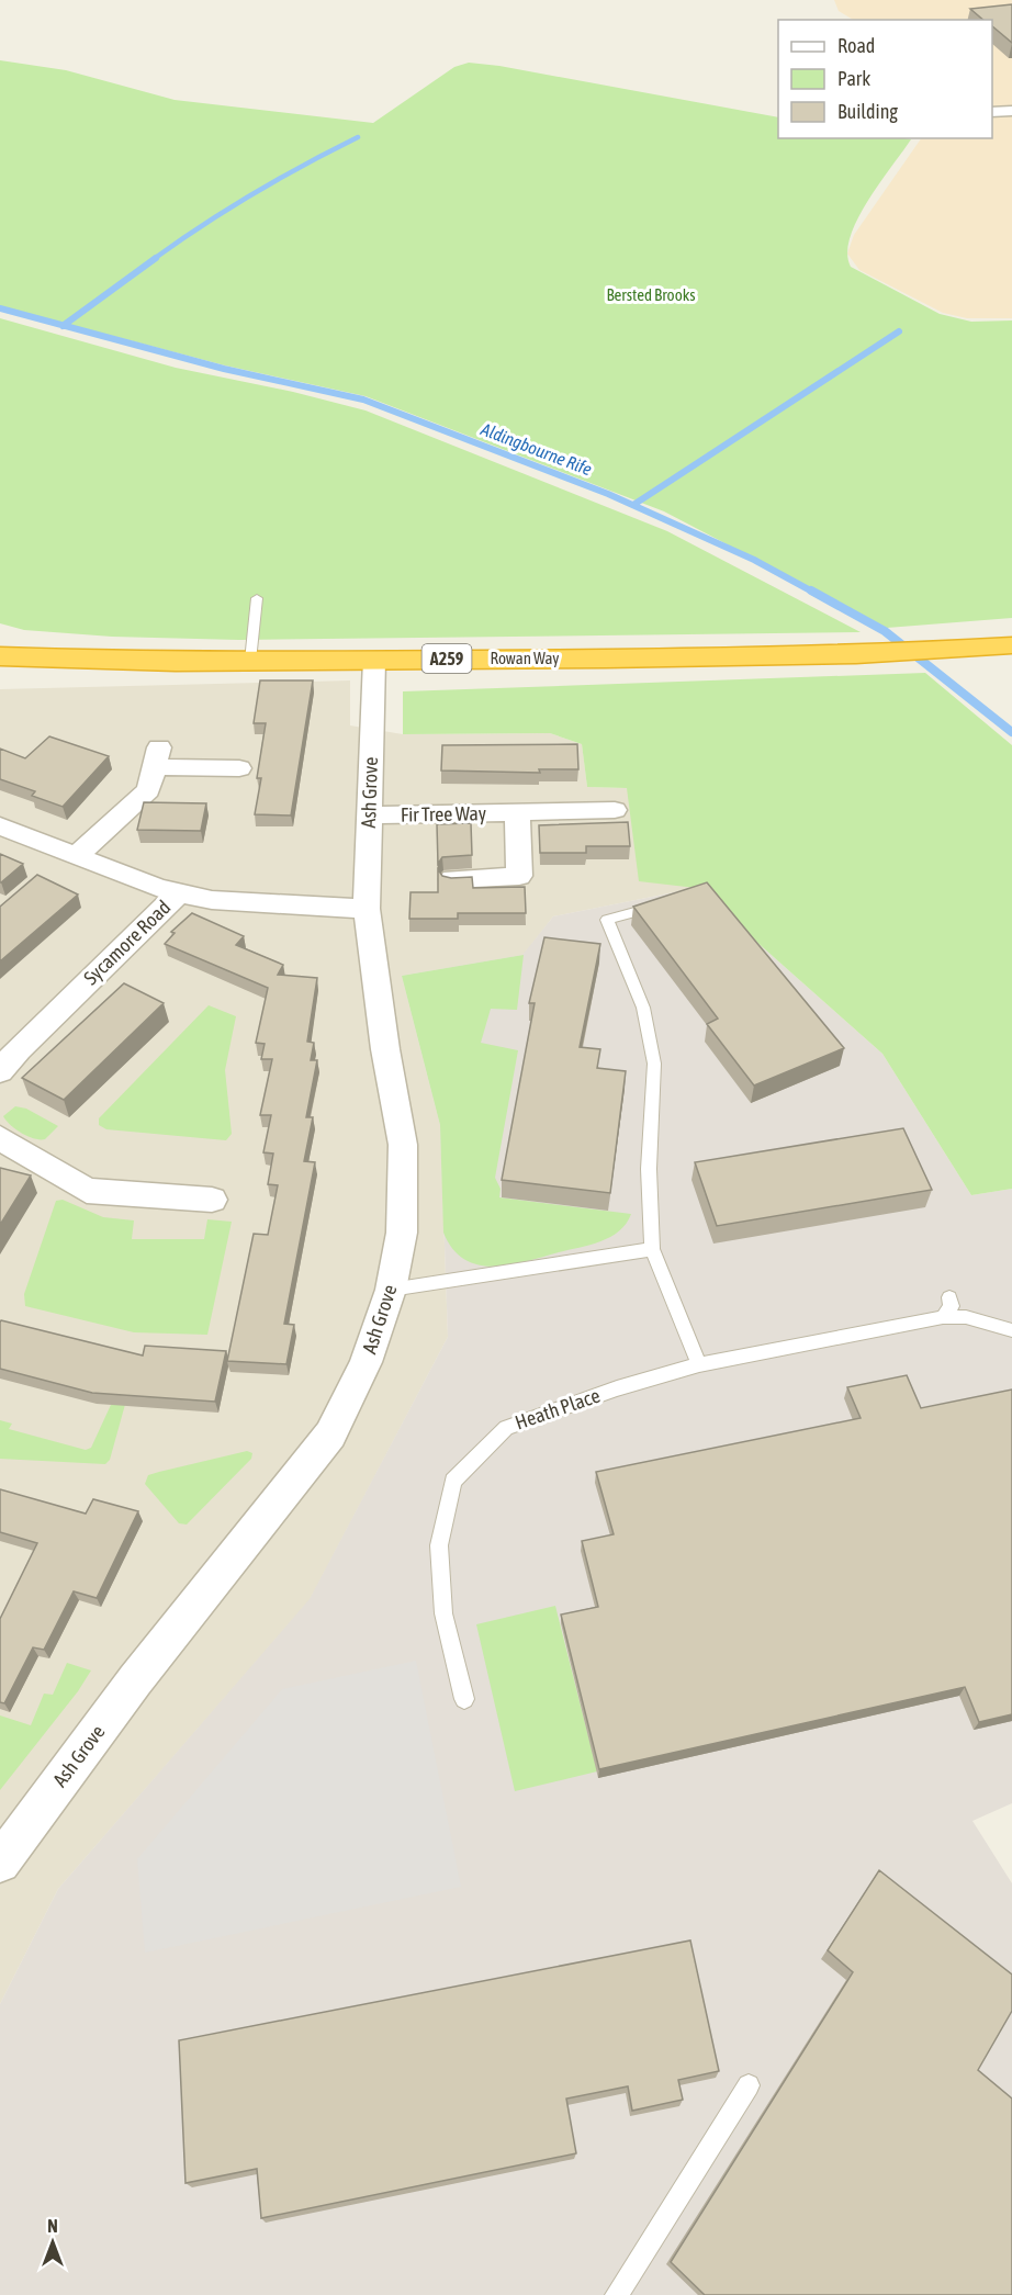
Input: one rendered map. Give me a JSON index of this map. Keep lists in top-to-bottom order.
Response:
{
  "streets": {
    "highway": ["A259", "Rowan Way"],
    "street": ["Ash Grove", "Fir Tree Way", "Sycamore Road"],
    "lane": ["Heath Place"]
  },
  "crossings": [
    ["Rowan Way", "Ash Grove"],
    ["Ash Grove", "Fir Tree Way"],
    ["Ash Grove", "Sycamore Road"]
  ],
  "water": ["Aldingbourne Rife"],
  "parks": ["Bersted Brooks"],
  "legend": ["Road", "Park", "Building"],
  "north": "top"
}
